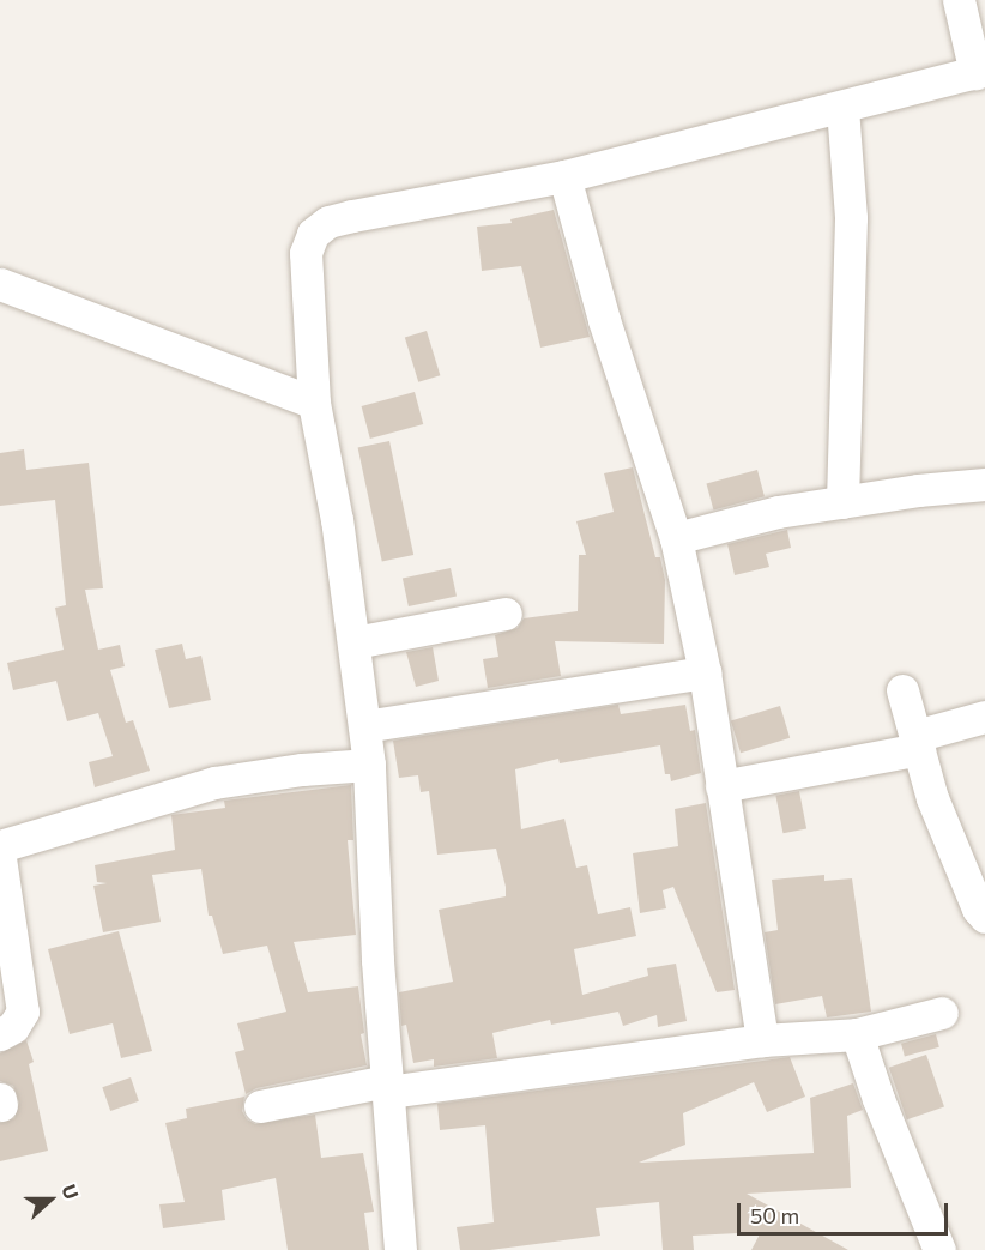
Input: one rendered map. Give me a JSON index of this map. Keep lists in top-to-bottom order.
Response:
{
  "scale_bar": "50 m",
  "north": "right"
}
